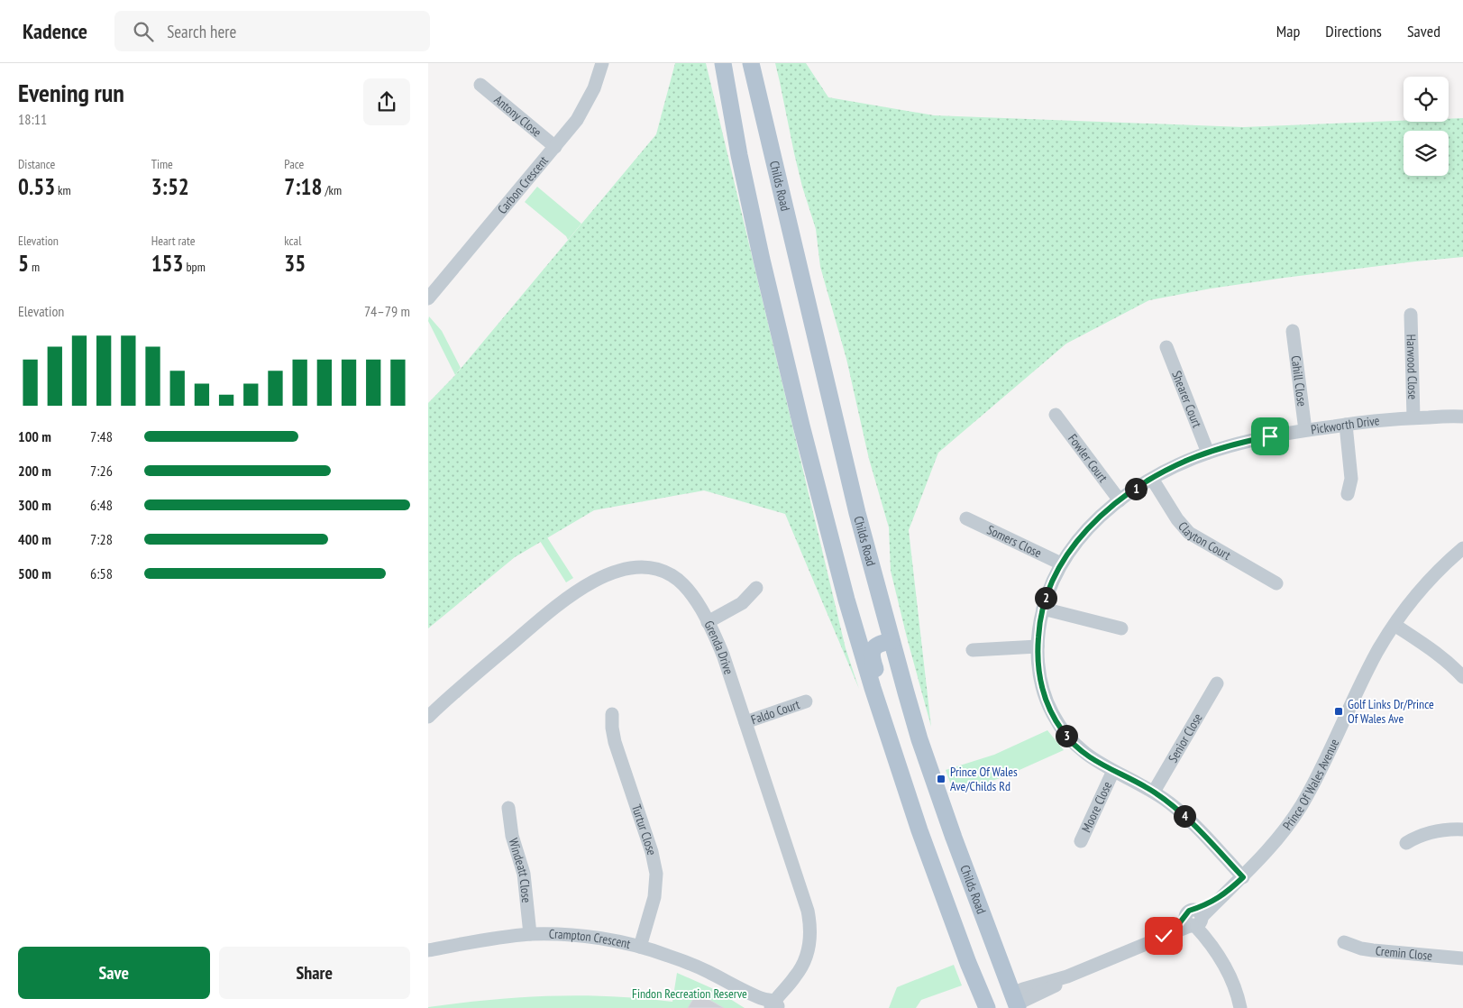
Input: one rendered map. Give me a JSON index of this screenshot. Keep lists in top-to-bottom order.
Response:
{
  "streets": {
    "main road": ["Childs Road", "Prince Of Wales Avenue"],
    "street": [
      "Antony Close",
      "Carbon Crescent",
      "Harwood Close",
      "Cahill Close",
      "Shearer Court",
      "Pickworth Drive",
      "Fowler Court",
      "Clayton Court",
      "Somers Close",
      "Grenda Drive",
      "Faldo Court",
      "Senior Close",
      "Moore Close",
      "Turtur Close",
      "Windeatt Close",
      "Crampton Crescent",
      "Cremin Close"
    ]
  },
  "crossings": [
    ["Antony Close", "Carbon Crescent"],
    ["Childs Road", "Prince Of Wales Avenue"],
    ["Harwood Close", "Pickworth Drive"],
    ["Cahill Close", "Pickworth Drive"],
    ["Shearer Court", "Pickworth Drive"],
    ["Pickworth Drive", "Fowler Court"],
    ["Pickworth Drive", "Clayton Court"],
    ["Pickworth Drive", "Somers Close"],
    ["Pickworth Drive", "Senior Close"],
    ["Pickworth Drive", "Prince Of Wales Avenue"],
    ["Pickworth Drive", "Moore Close"],
    ["Grenda Drive", "Faldo Court"],
    ["Grenda Drive", "Crampton Crescent"],
    ["Turtur Close", "Crampton Crescent"],
    ["Windeatt Close", "Crampton Crescent"]
  ],
  "parks": ["Findon Recreation Reserve"],
  "places": {
    "transit": ["Golf Links Dr/Prince Of Wales Ave", "Prince Of Wales Ave/Childs Rd"]
  },
  "page": {
    "header": "Kadence",
    "search": "Search here",
    "nav": ["Map", "Directions", "Saved"],
    "heading": ["Evening run", "18:11"],
    "stats": [
      ["Distance", "0.53 km"],
      ["Time", "3:52"],
      ["Pace", "7:18 /km"],
      ["Elevation", "5 m"],
      ["Heart rate", "153 bpm"],
      ["kcal", "35"]
    ],
    "chart": ["Elevation", "74–79 m"],
    "list": [
      {
        "name": "100 m",
        "note": "7:48"
      },
      {
        "name": "200 m",
        "note": "7:26"
      },
      {
        "name": "300 m",
        "note": "6:48"
      },
      {
        "name": "400 m",
        "note": "7:28"
      },
      {
        "name": "500 m",
        "note": "6:58"
      }
    ],
    "pins": [
      "1",
      "2",
      "3",
      "4"
    ],
    "buttons": ["Save", "Share"]
  }
}
